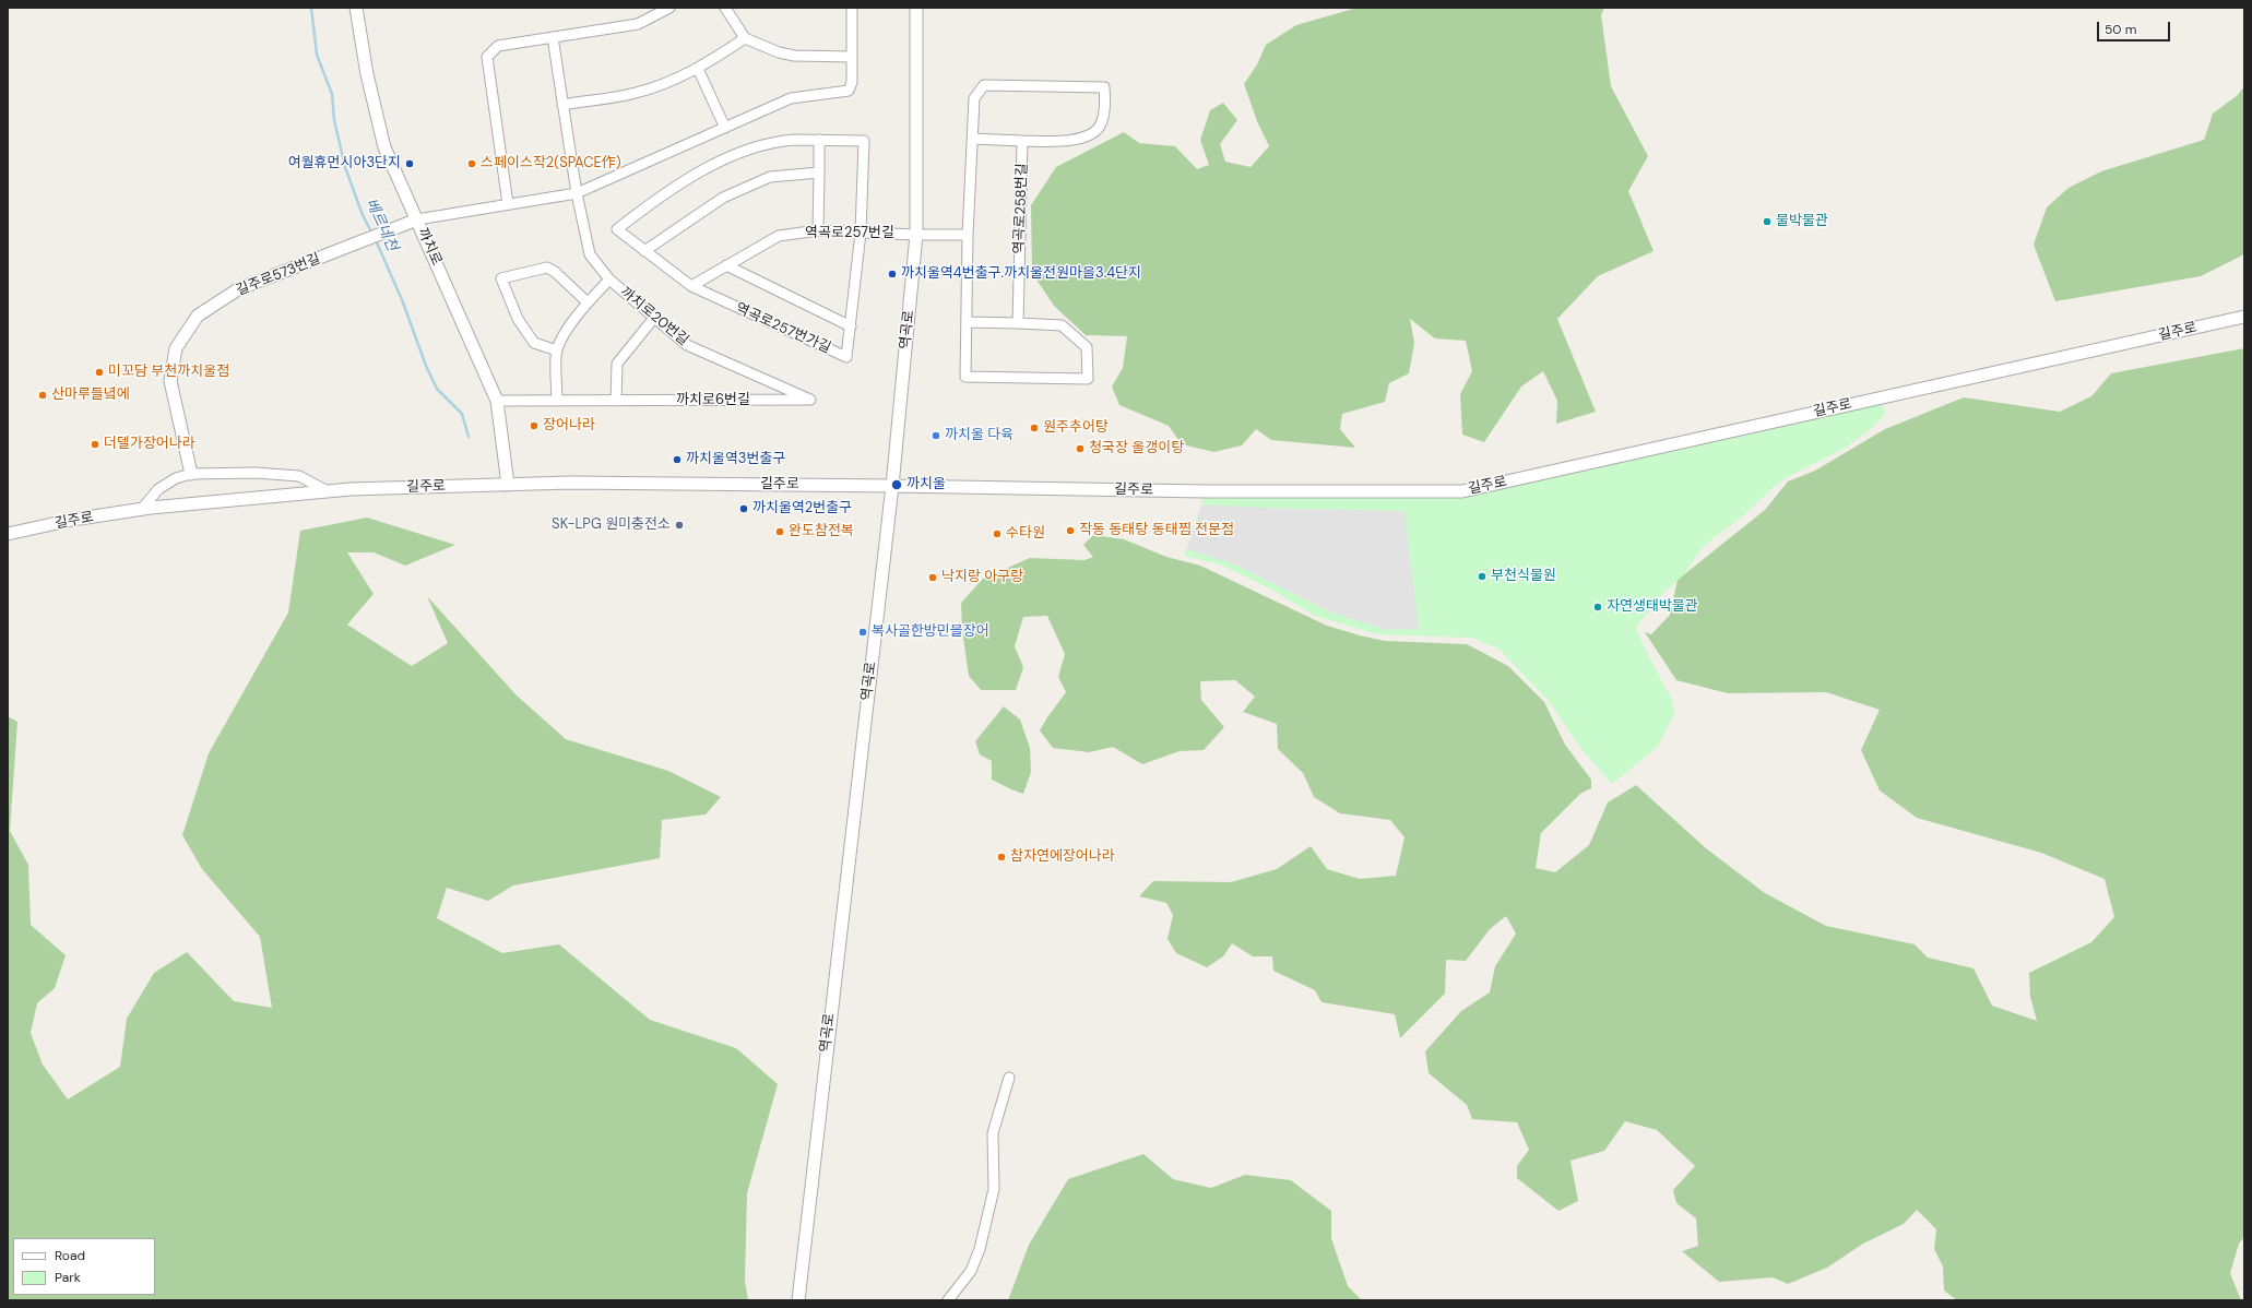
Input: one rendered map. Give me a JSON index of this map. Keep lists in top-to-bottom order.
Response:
{
  "streets": {
    "street": [
      "역곡로258번길",
      "역곡로257번길",
      "까치로",
      "길주로573번길",
      "까치로20번길",
      "역곡로257번가길",
      "역곡로",
      "길주로",
      "까치로6번길"
    ]
  },
  "crossings": [
    ["역곡로257번길", "역곡로257번가길"],
    ["역곡로257번길", "역곡로"],
    ["까치로", "길주로573번길"],
    ["까치로", "길주로"],
    ["까치로", "까치로6번길"],
    ["까치로20번길", "까치로6번길"],
    ["역곡로", "길주로"]
  ],
  "water": ["베르네천"],
  "places": [
    "여월휴먼시아3단지",
    "스페이스작2(SPACE作)",
    "물박물관",
    "까치울역4번출구.까치울전원마을3.4단지",
    "미꼬담 부천까치울점",
    "산마루들녘에",
    "장어나라",
    "원주추어탕",
    "까치울 다육",
    "더델가장어나라",
    "청국장 올갱이탕",
    "까치울역3번출구",
    "까치울",
    "까치울역2번출구",
    "SK-LPG 원미충전소",
    "작동 동태탕 동태찜 전문점",
    "완도참전복",
    "수타원",
    "부천식물원",
    "낙지랑 아구랑",
    "자연생태박물관",
    "복사골한방민믈장어",
    "참자연에장어나라"
  ],
  "legend": ["Road", "Park"],
  "scale_bar": "50 m"
}
